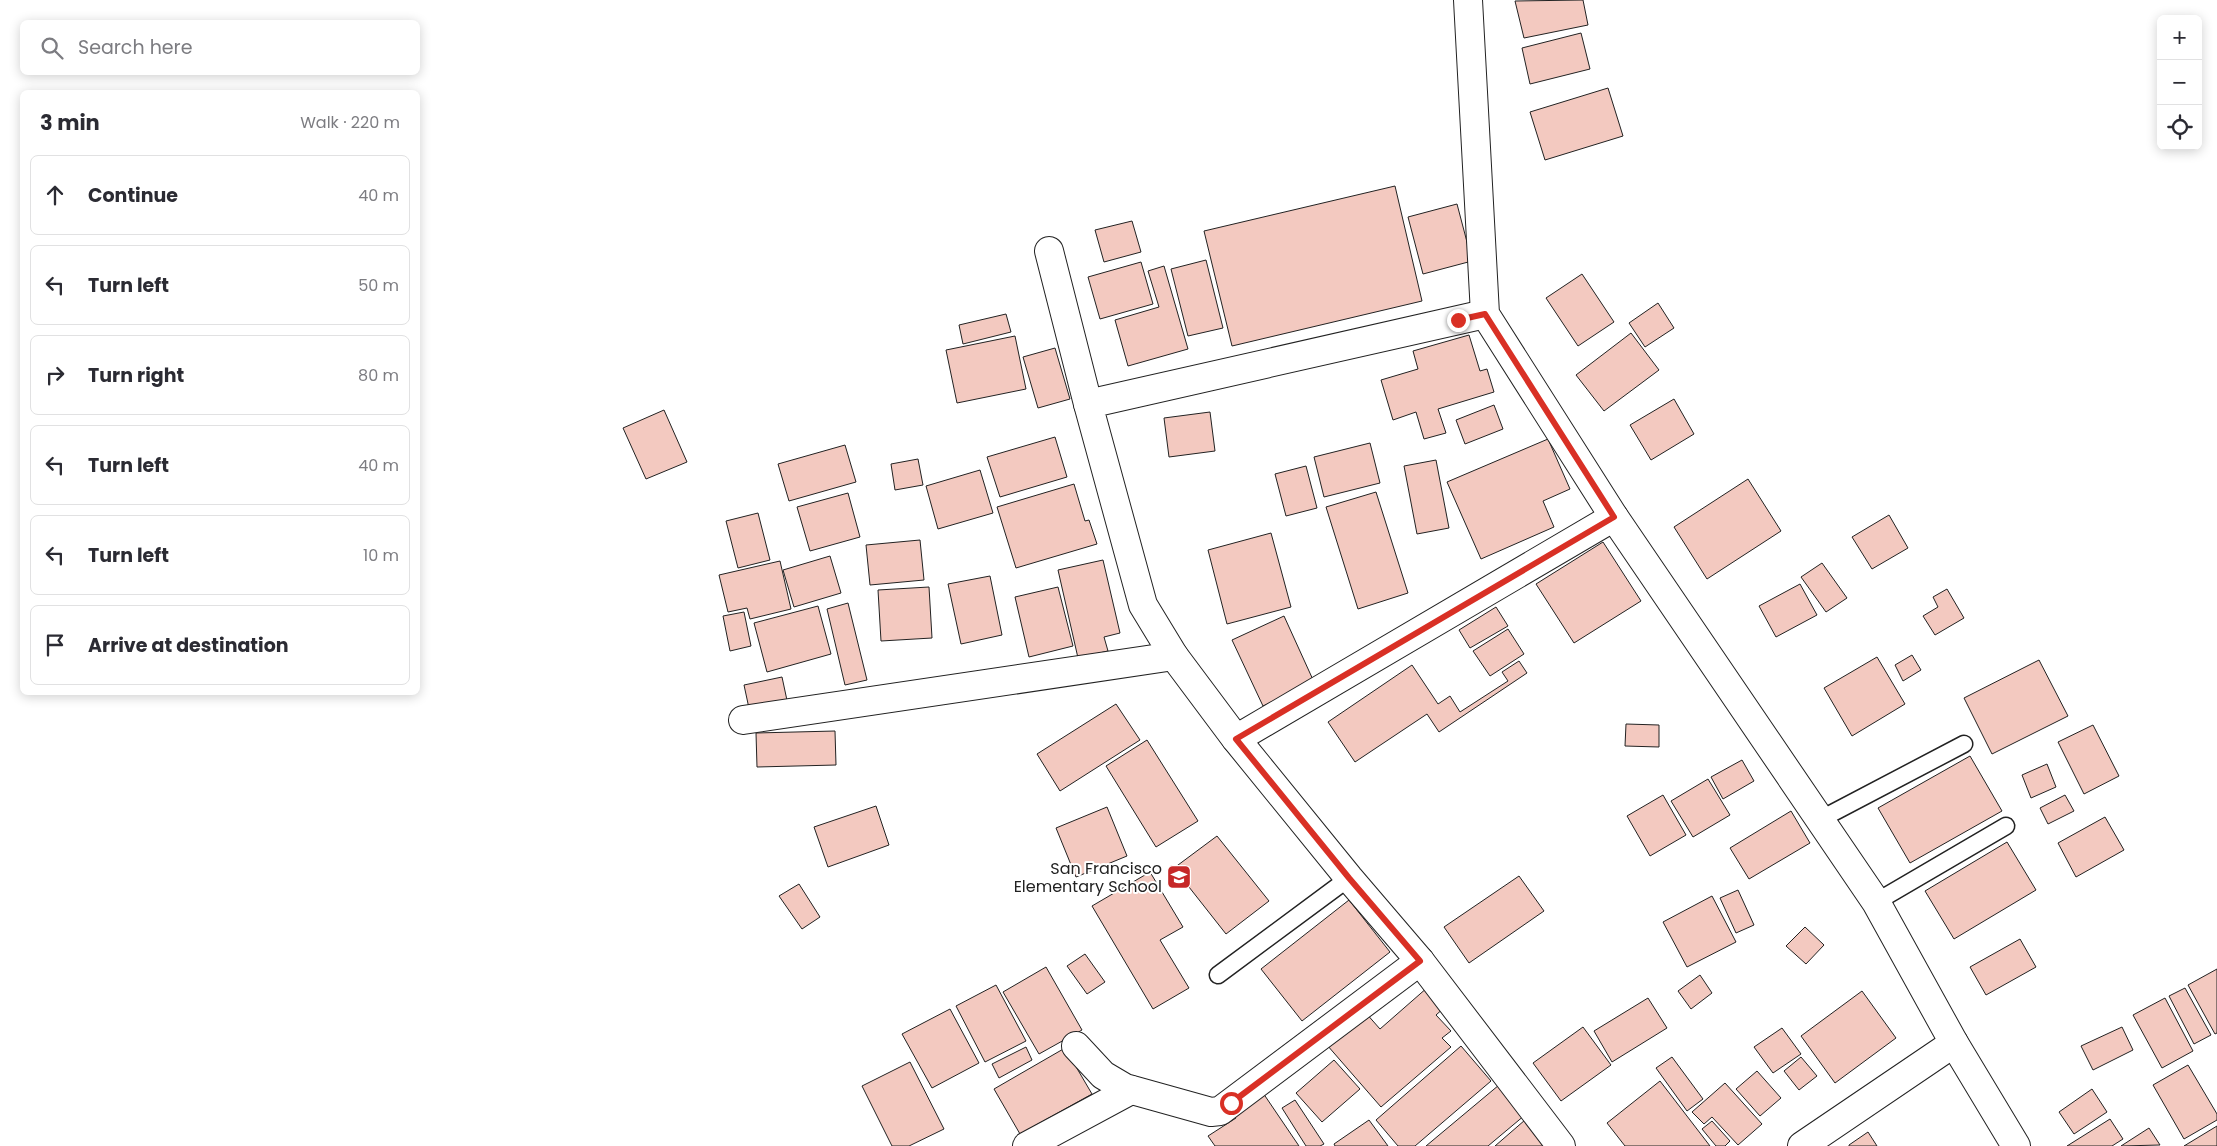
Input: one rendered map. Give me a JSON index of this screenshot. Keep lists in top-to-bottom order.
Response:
{
  "places": {
    "school or university": ["San Francisco Elementary School"]
  },
  "page": {
    "map_buttons": ["+", "−"],
    "search": "Search here",
    "heading": ["3 min", "Walk · 220 m"],
    "list": [
      ["Continue", "40 m"],
      ["Turn left", "50 m"],
      ["Turn right", "80 m"],
      ["Turn left", "40 m"],
      ["Turn left", "10 m"],
      "Arrive at destination"
    ]
  }
}
